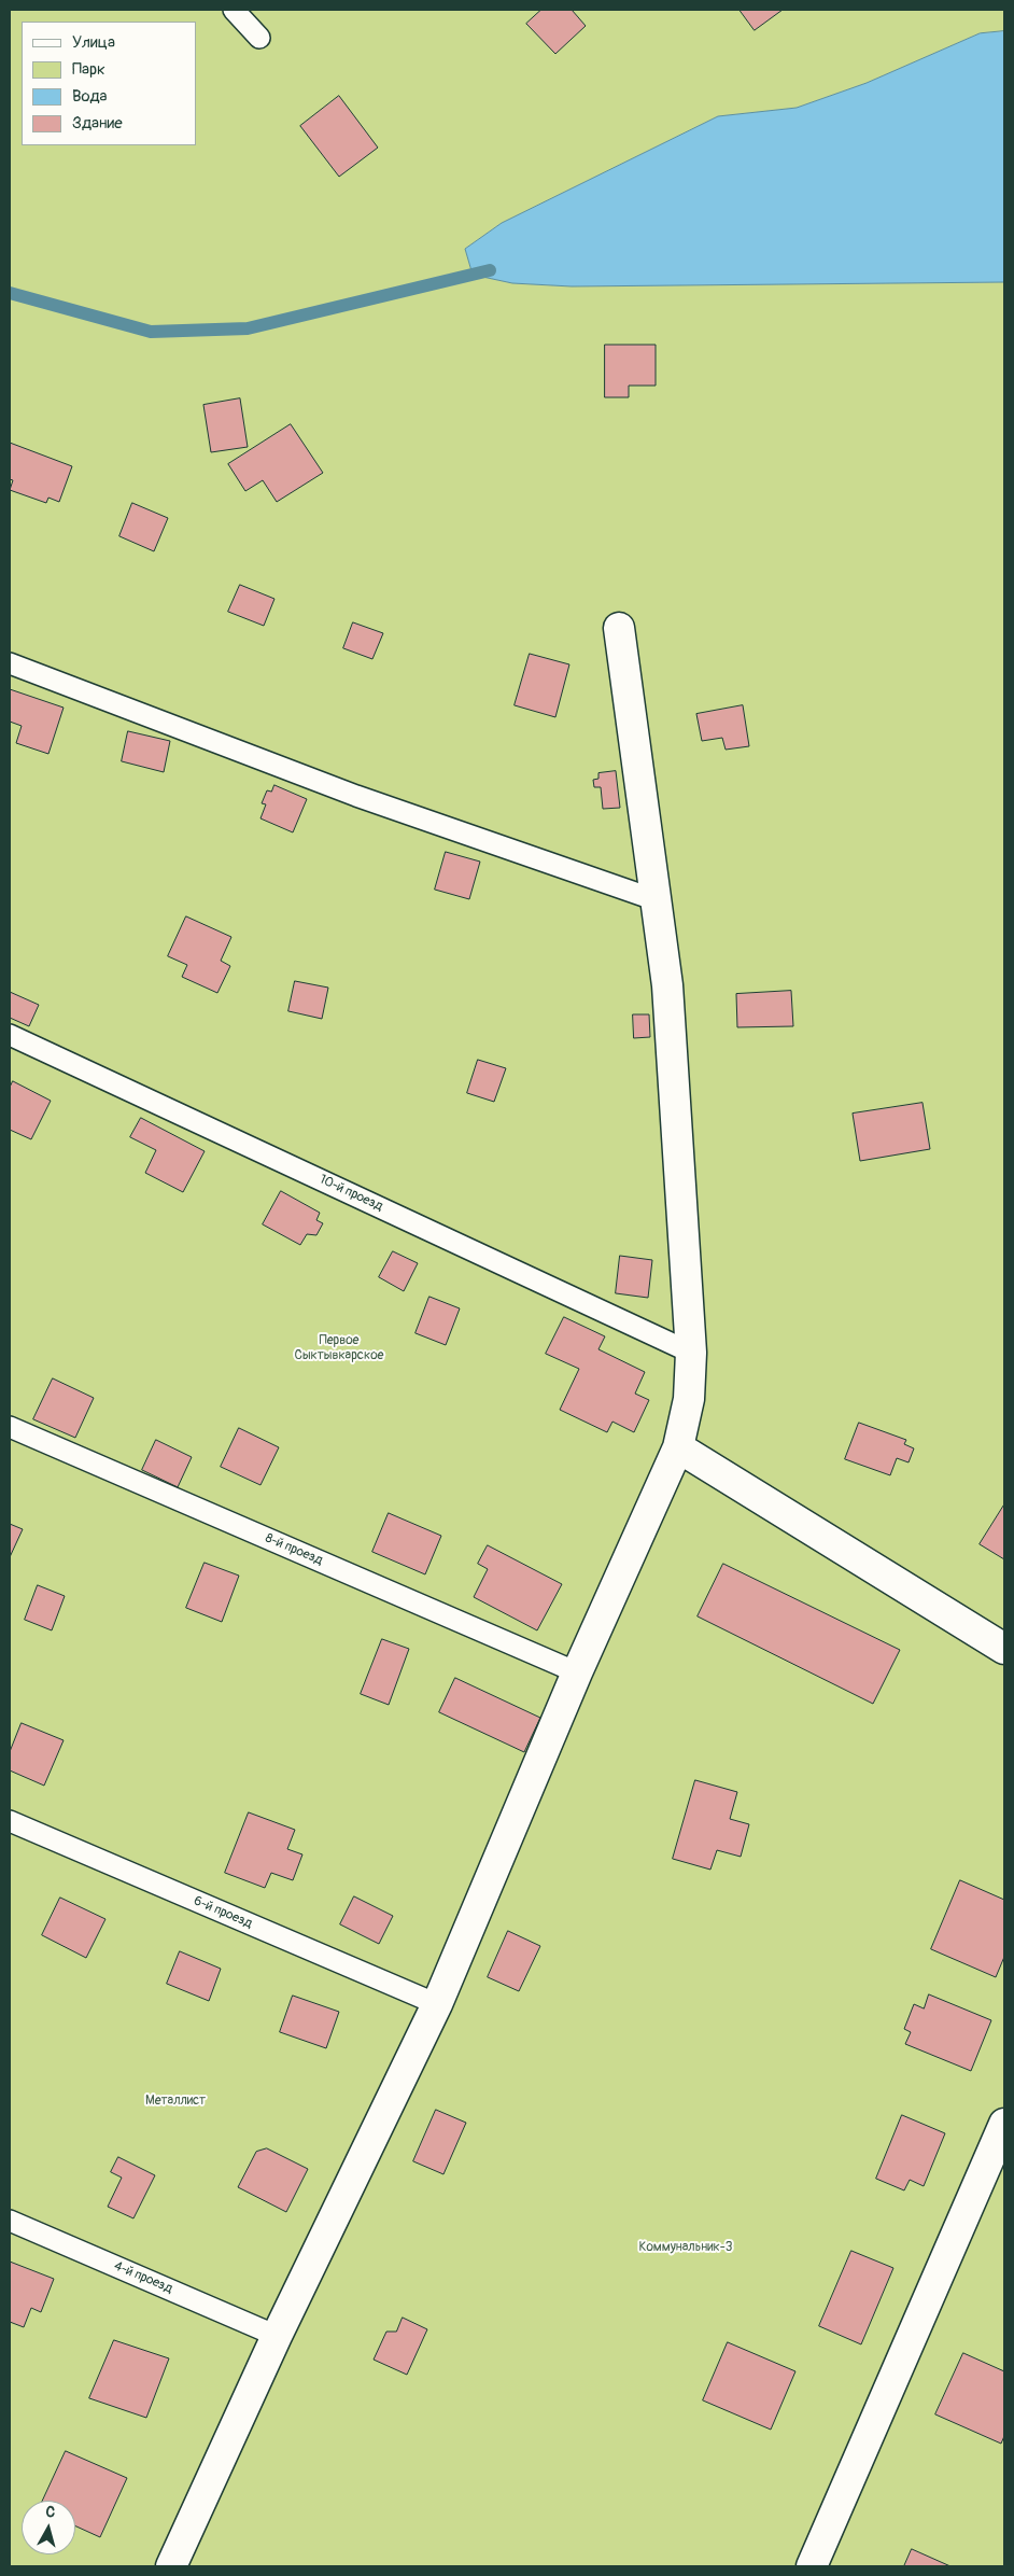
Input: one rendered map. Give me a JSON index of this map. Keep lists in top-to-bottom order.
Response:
{
  "streets": {
    "lane": [
      "10-й проезд",
      "8-й проезд",
      "6-й проезд",
      "4-й проезд"
    ]
  },
  "parks": ["Первое Сыктывкарское", "Металлист", "Коммунальник-3"],
  "legend": [
    "Улица",
    "Парк",
    "Вода",
    "Здание"
  ],
  "north": "top"
}
